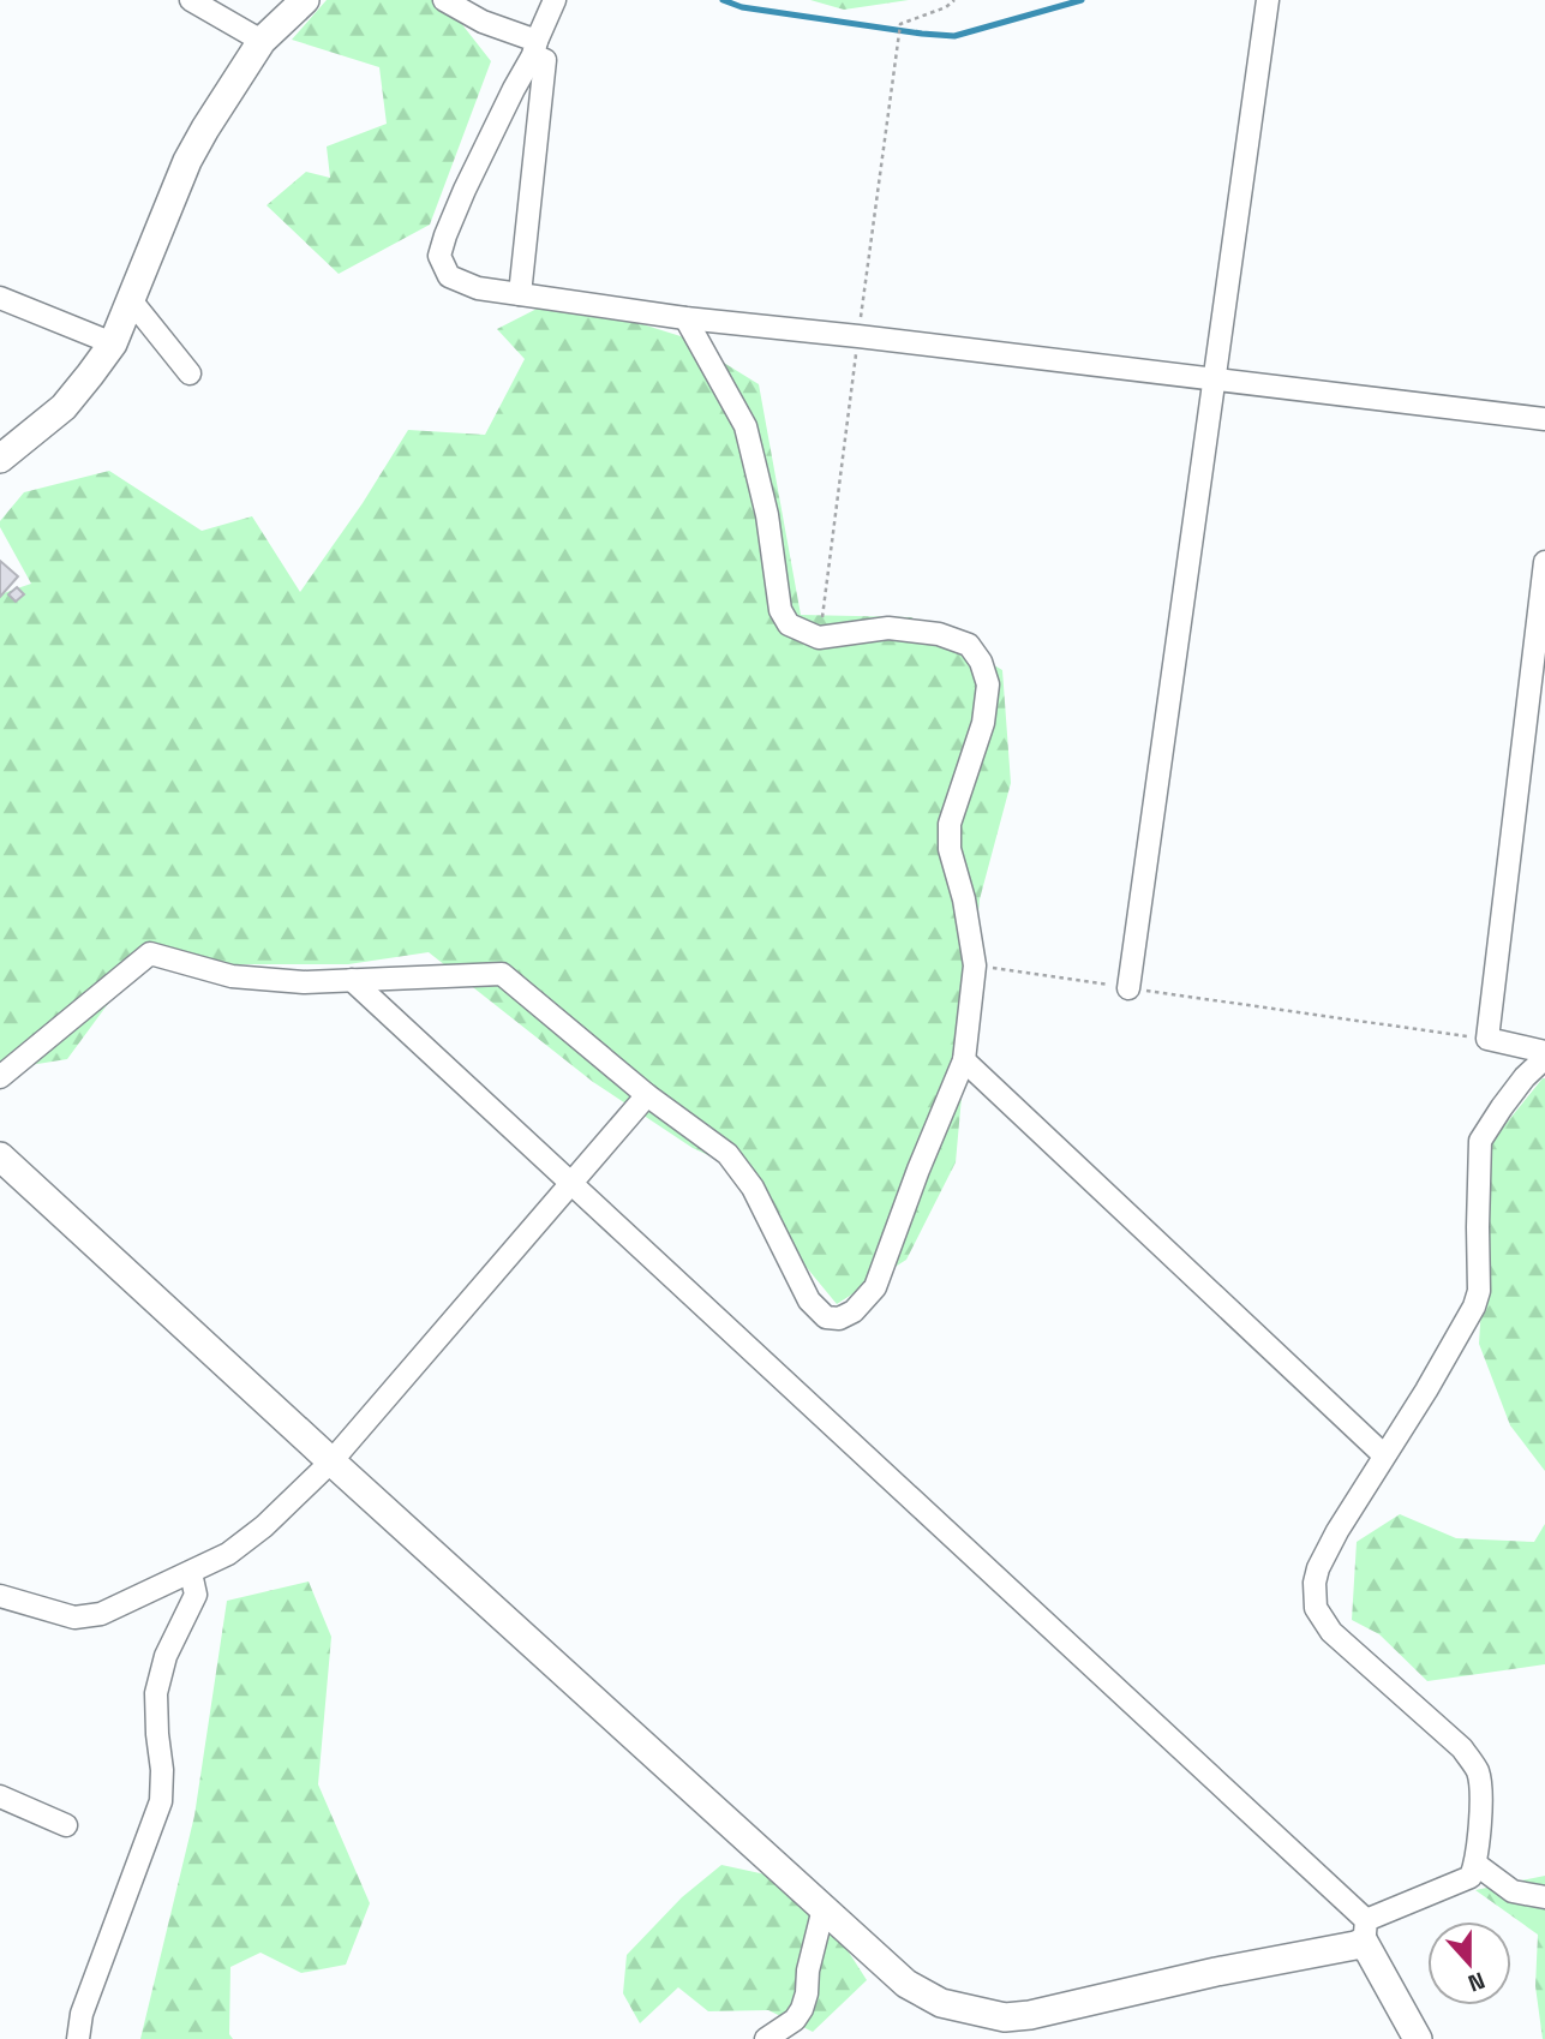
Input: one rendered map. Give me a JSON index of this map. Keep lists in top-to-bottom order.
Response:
{
  "north": "bottom"
}
